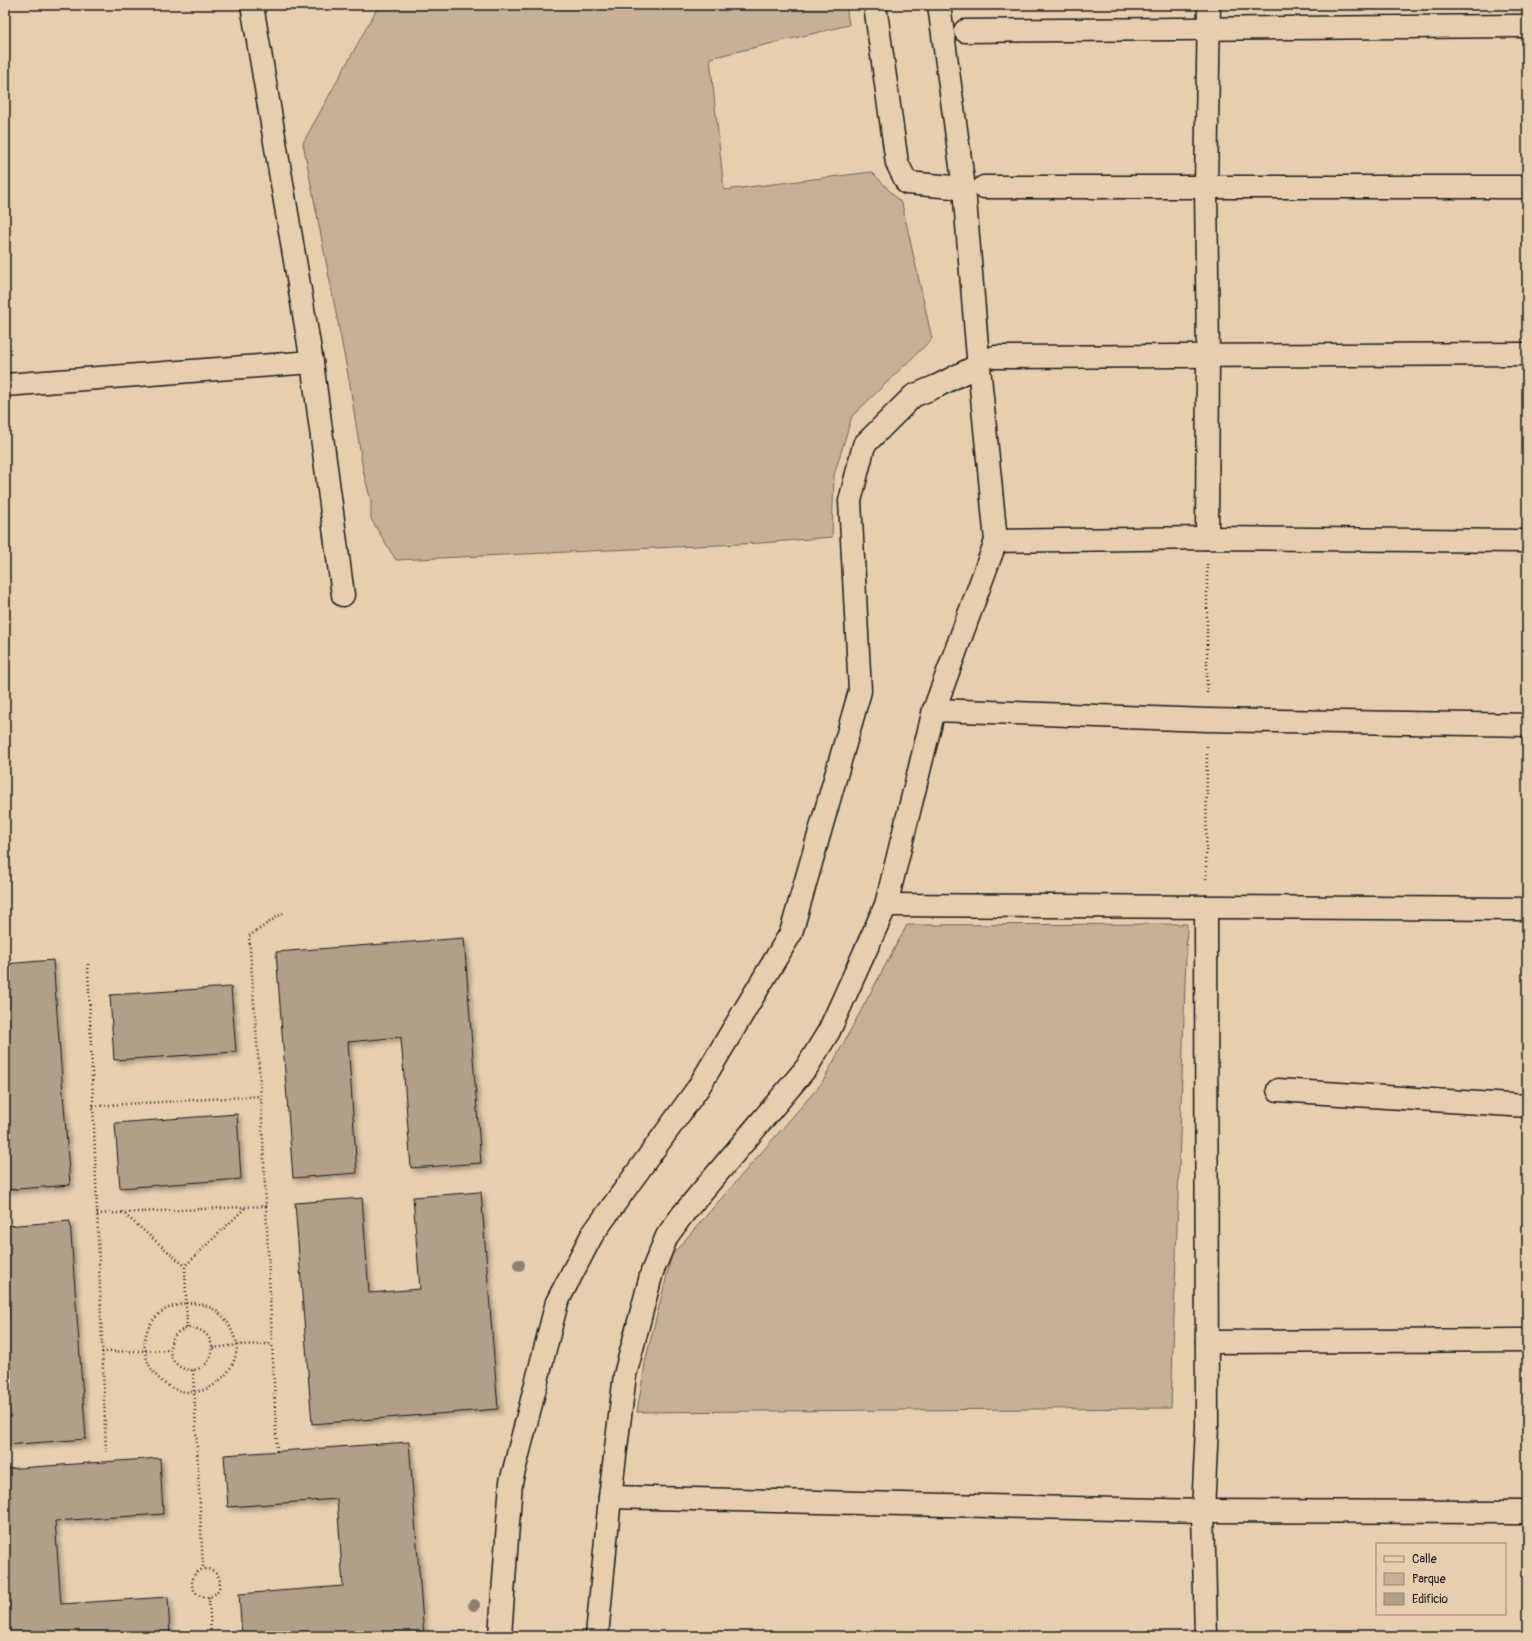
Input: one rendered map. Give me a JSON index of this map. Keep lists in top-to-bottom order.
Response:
{
  "legend": ["Calle", "Parque", "Edificio"]
}
